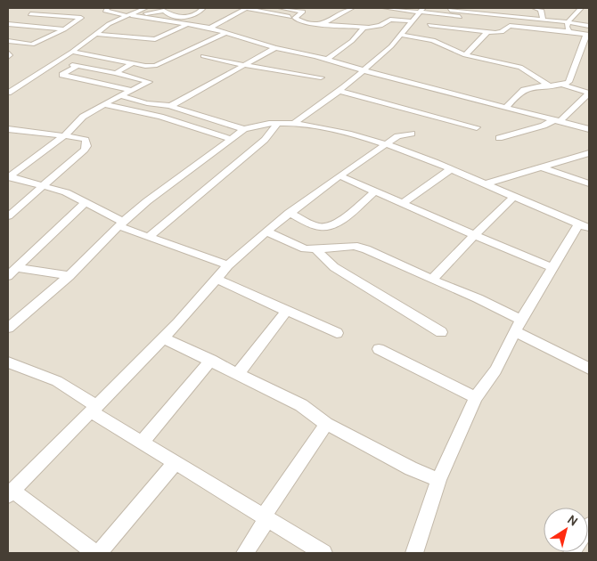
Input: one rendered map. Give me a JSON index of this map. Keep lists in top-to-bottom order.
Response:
{
  "north": "top right"
}
